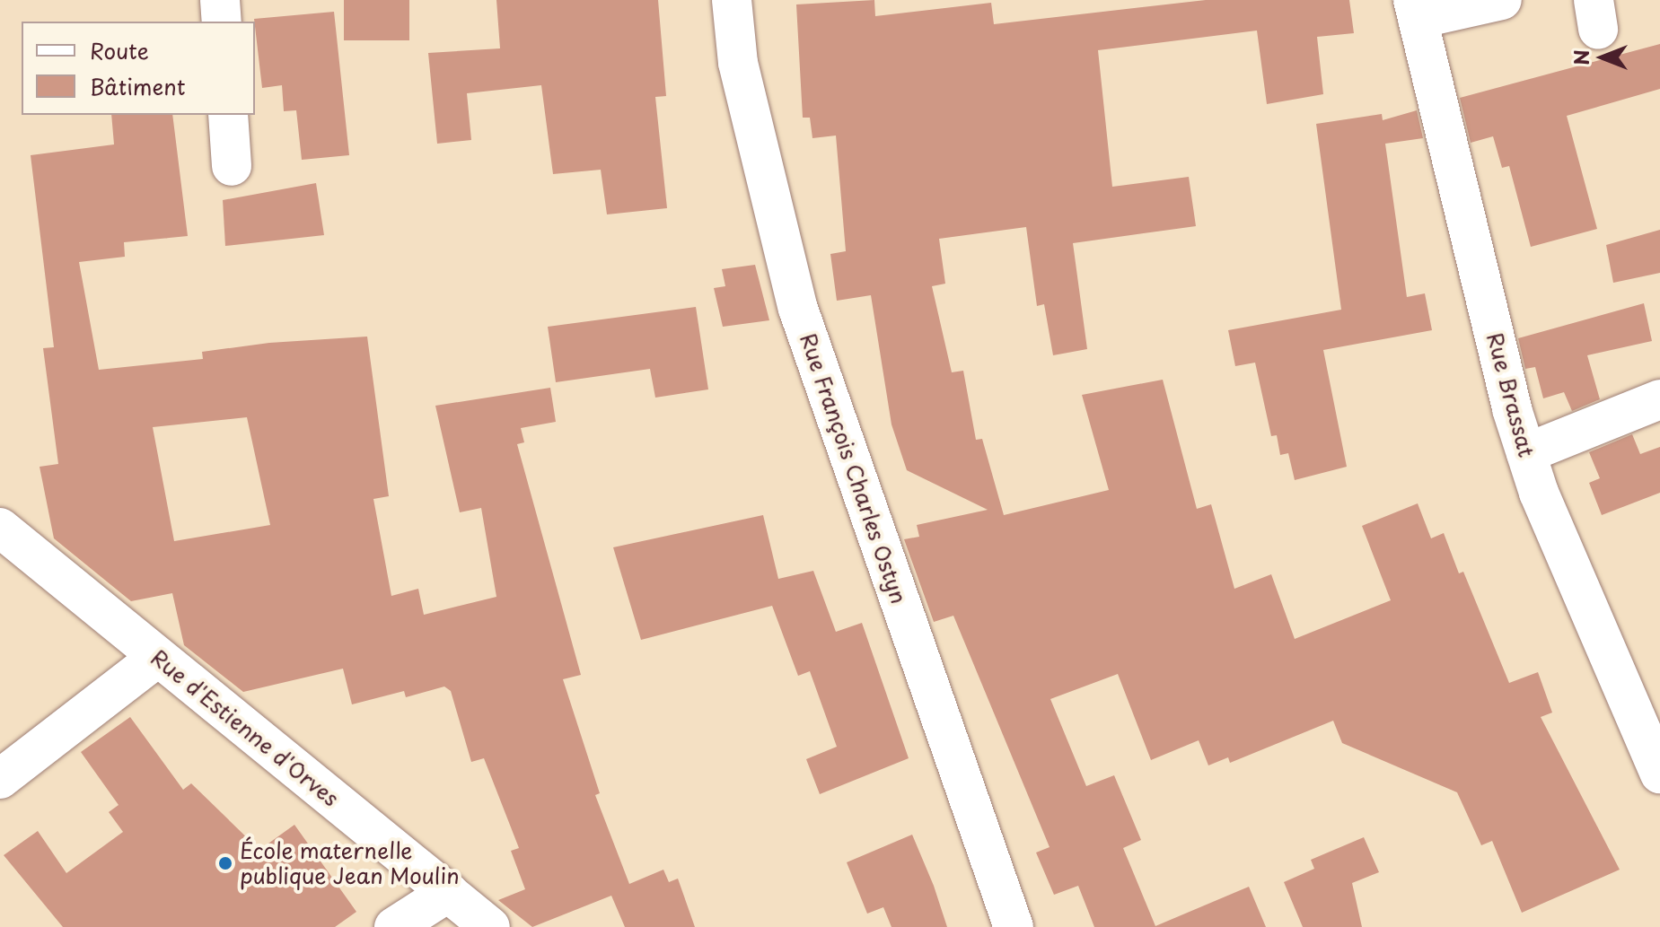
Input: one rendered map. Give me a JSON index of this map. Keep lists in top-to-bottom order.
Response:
{
  "streets": {
    "street": ["Rue Brassat", "Rue François Charles Ostyn", "Rue d'Estienne d'Orves"]
  },
  "places": ["École maternelle publique Jean Moulin"],
  "legend": ["Route", "Bâtiment"],
  "north": "left"
}
